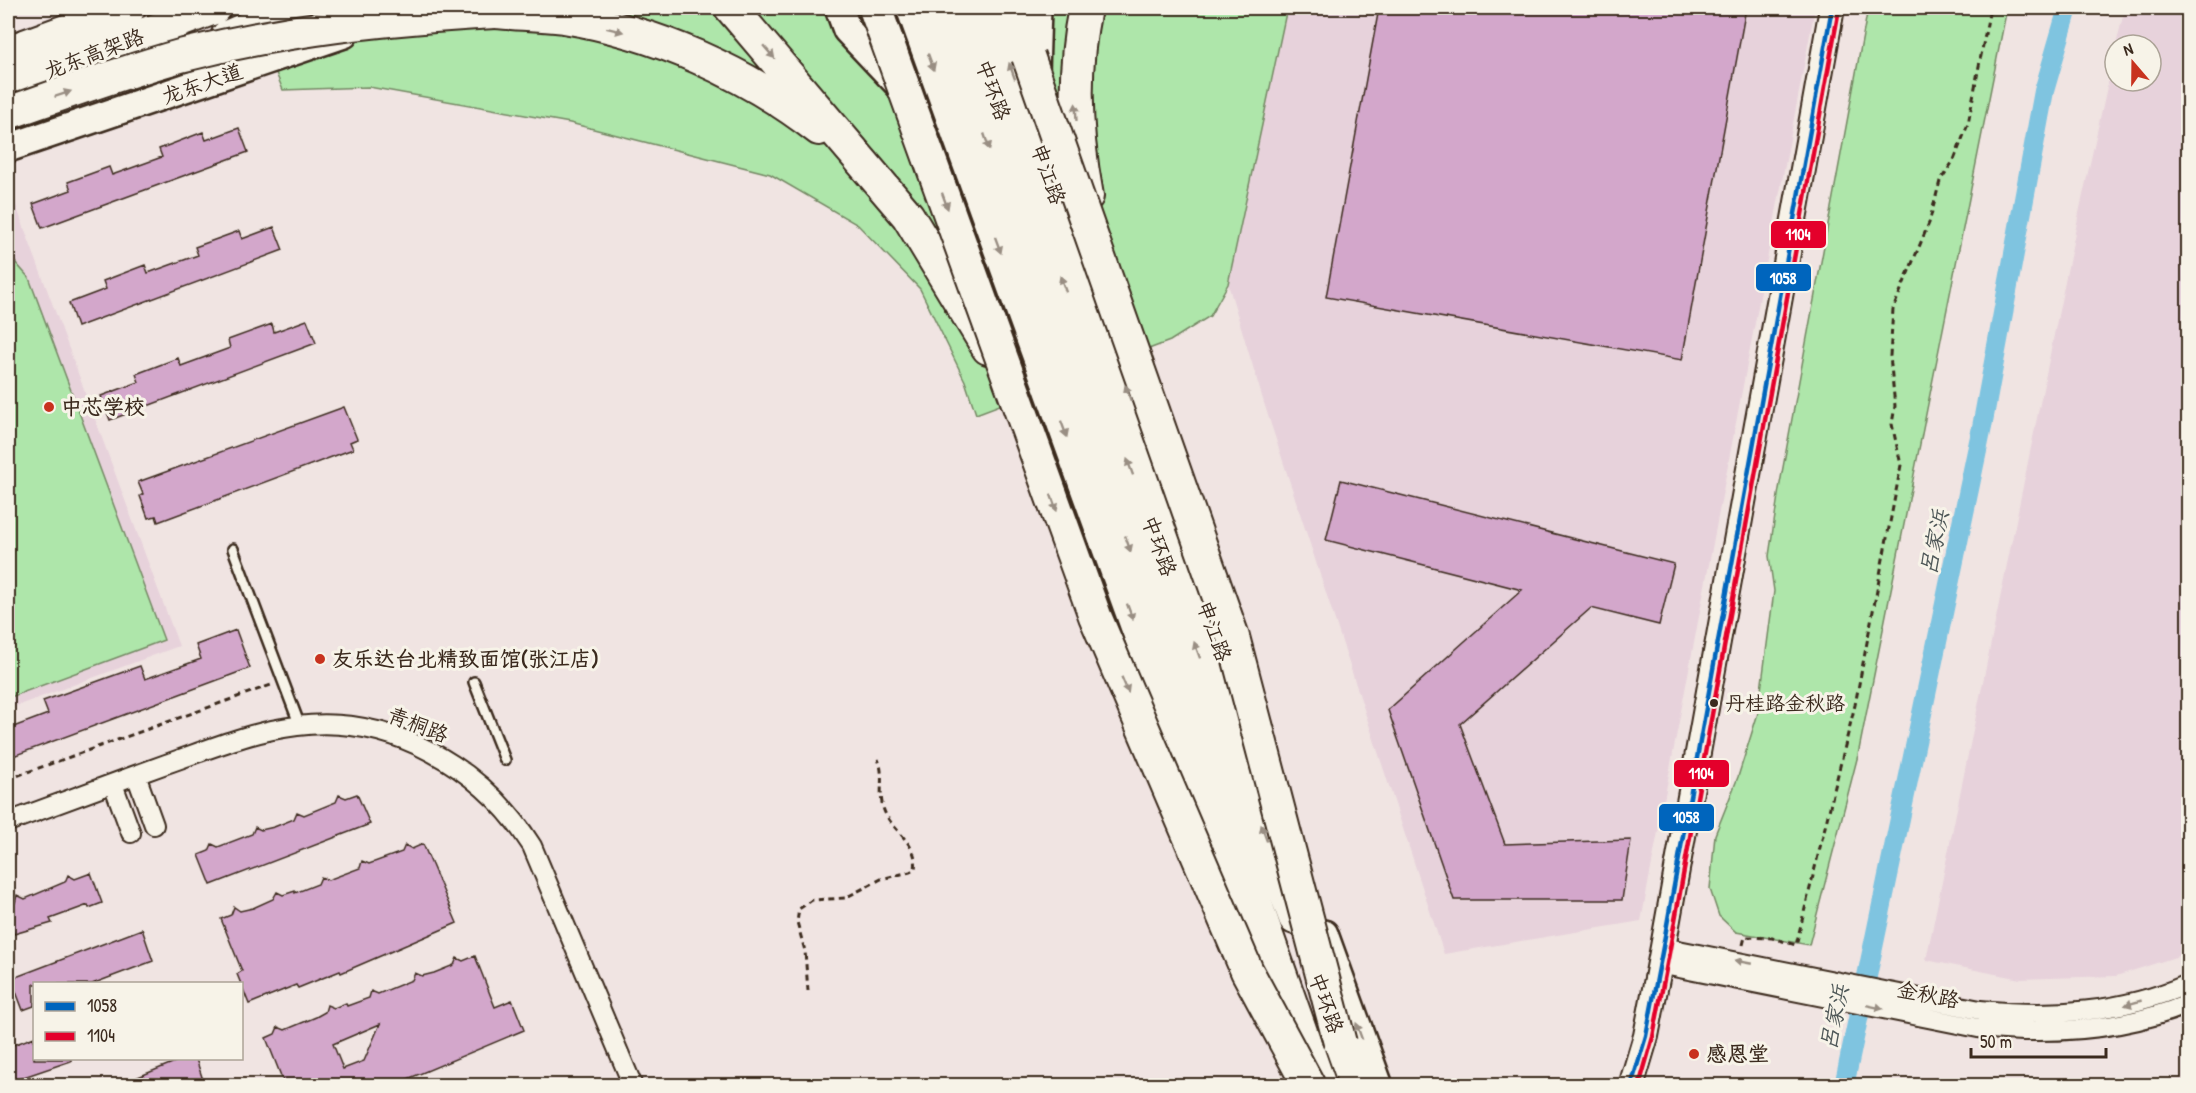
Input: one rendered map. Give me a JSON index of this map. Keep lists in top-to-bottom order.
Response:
{
  "streets": {
    "highway": ["龙东高架路", "中环路"],
    "main road": ["龙东大道", "申江路"],
    "street": ["青桐路", "金秋路"]
  },
  "water": ["吕家浜"],
  "places": [
    "中芯学校",
    "友乐达台北精致面馆(张江店)",
    "丹桂路金秋路",
    "感恩堂"
  ],
  "lines": ["transit line 1058", "transit line 1104"],
  "legend": ["1058", "1104"],
  "scale_bar": "50 m",
  "north": "top"
}
